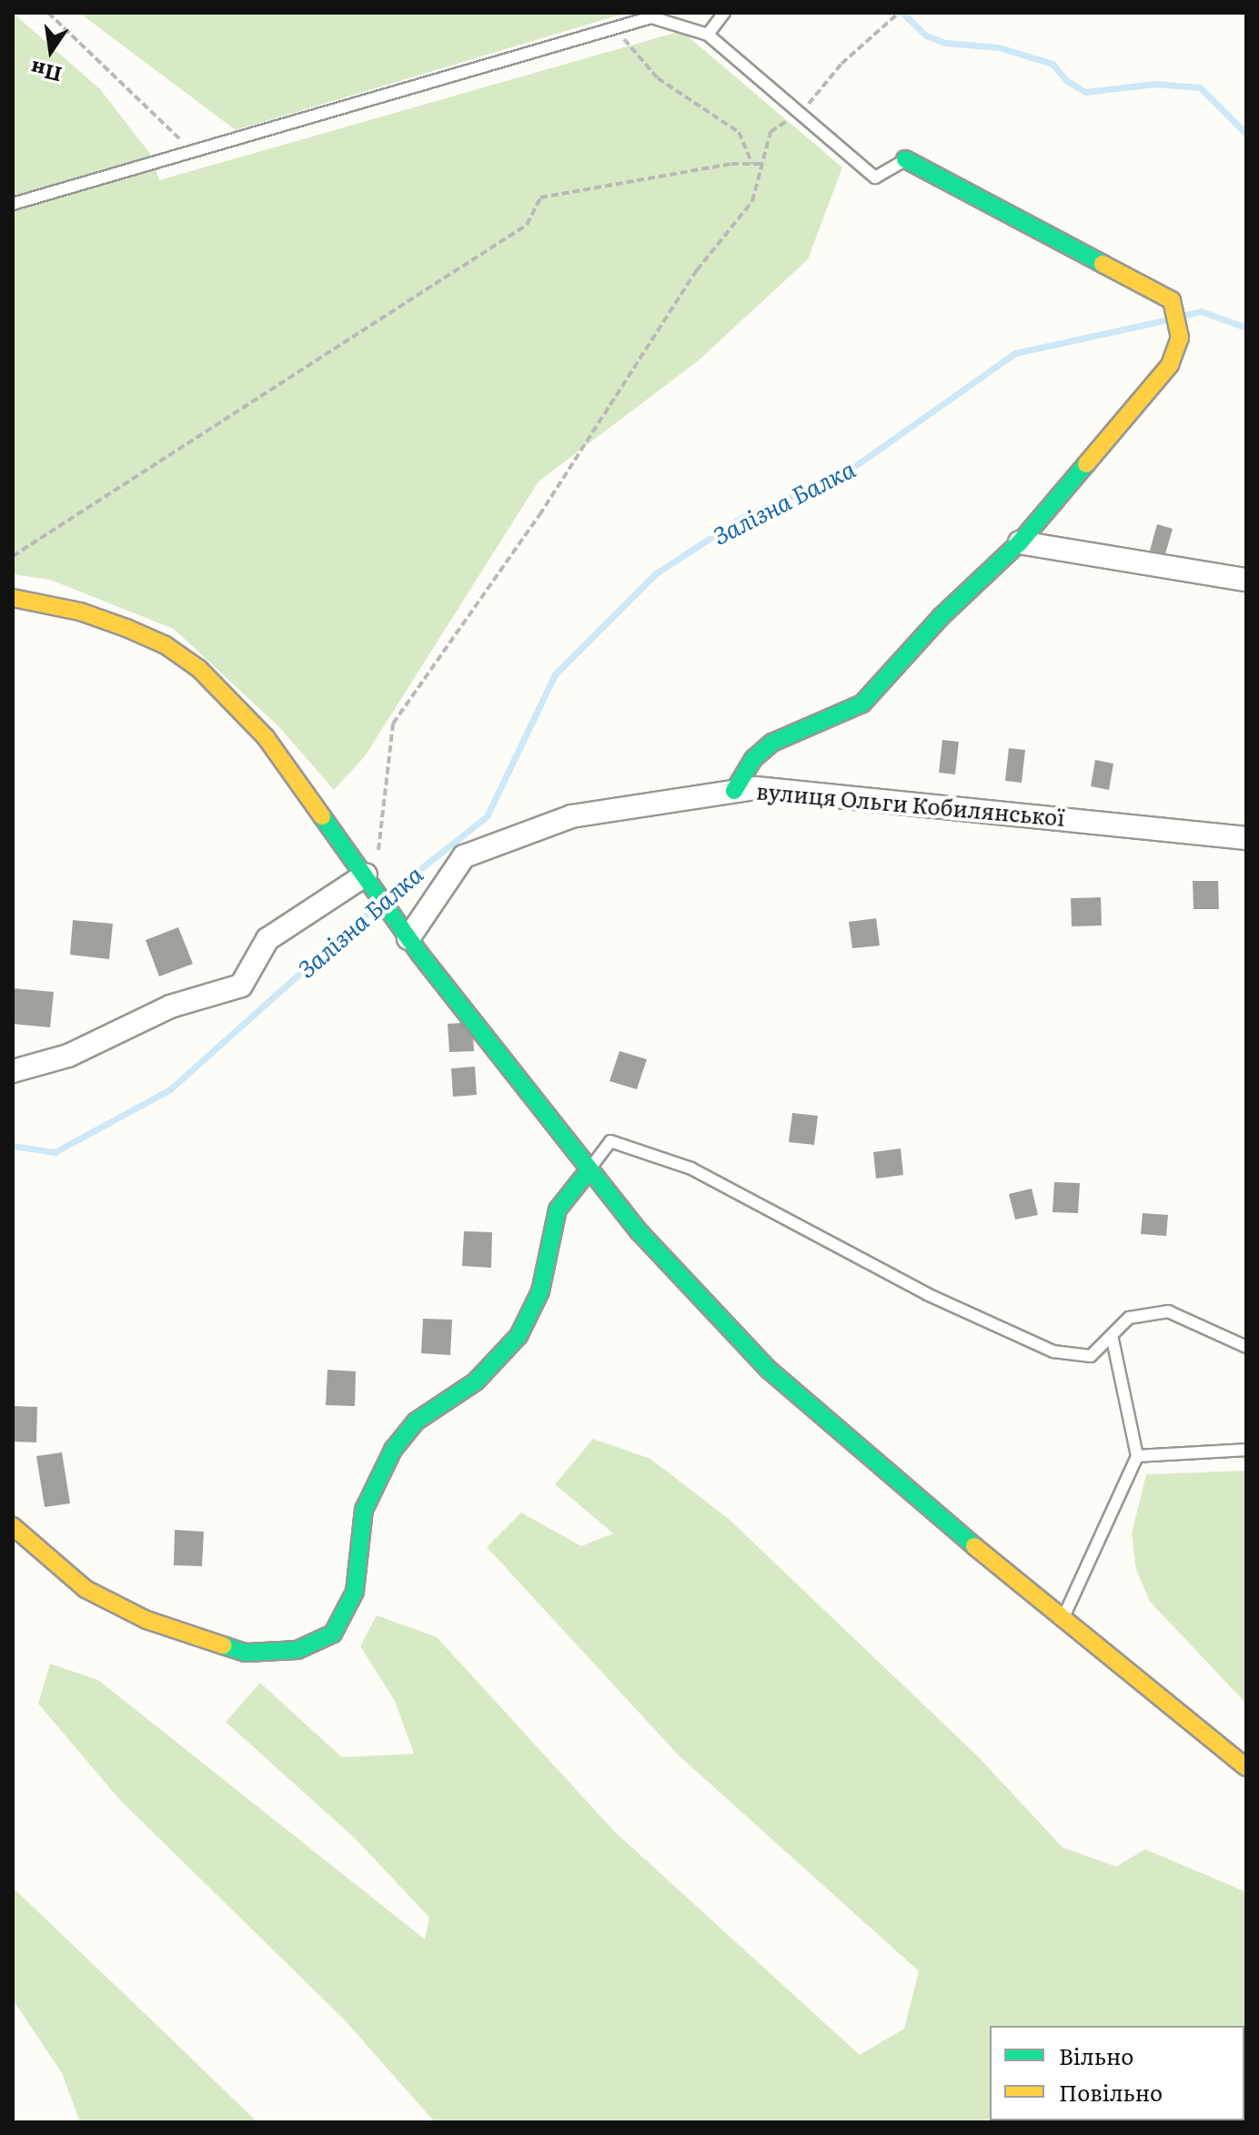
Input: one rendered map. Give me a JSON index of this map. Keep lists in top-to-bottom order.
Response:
{
  "streets": {
    "street": ["вулиця Ольги Кобилянської"]
  },
  "water": ["Залізна Балка"],
  "legend": ["Вільно", "Повільно"],
  "north": "bottom"
}
